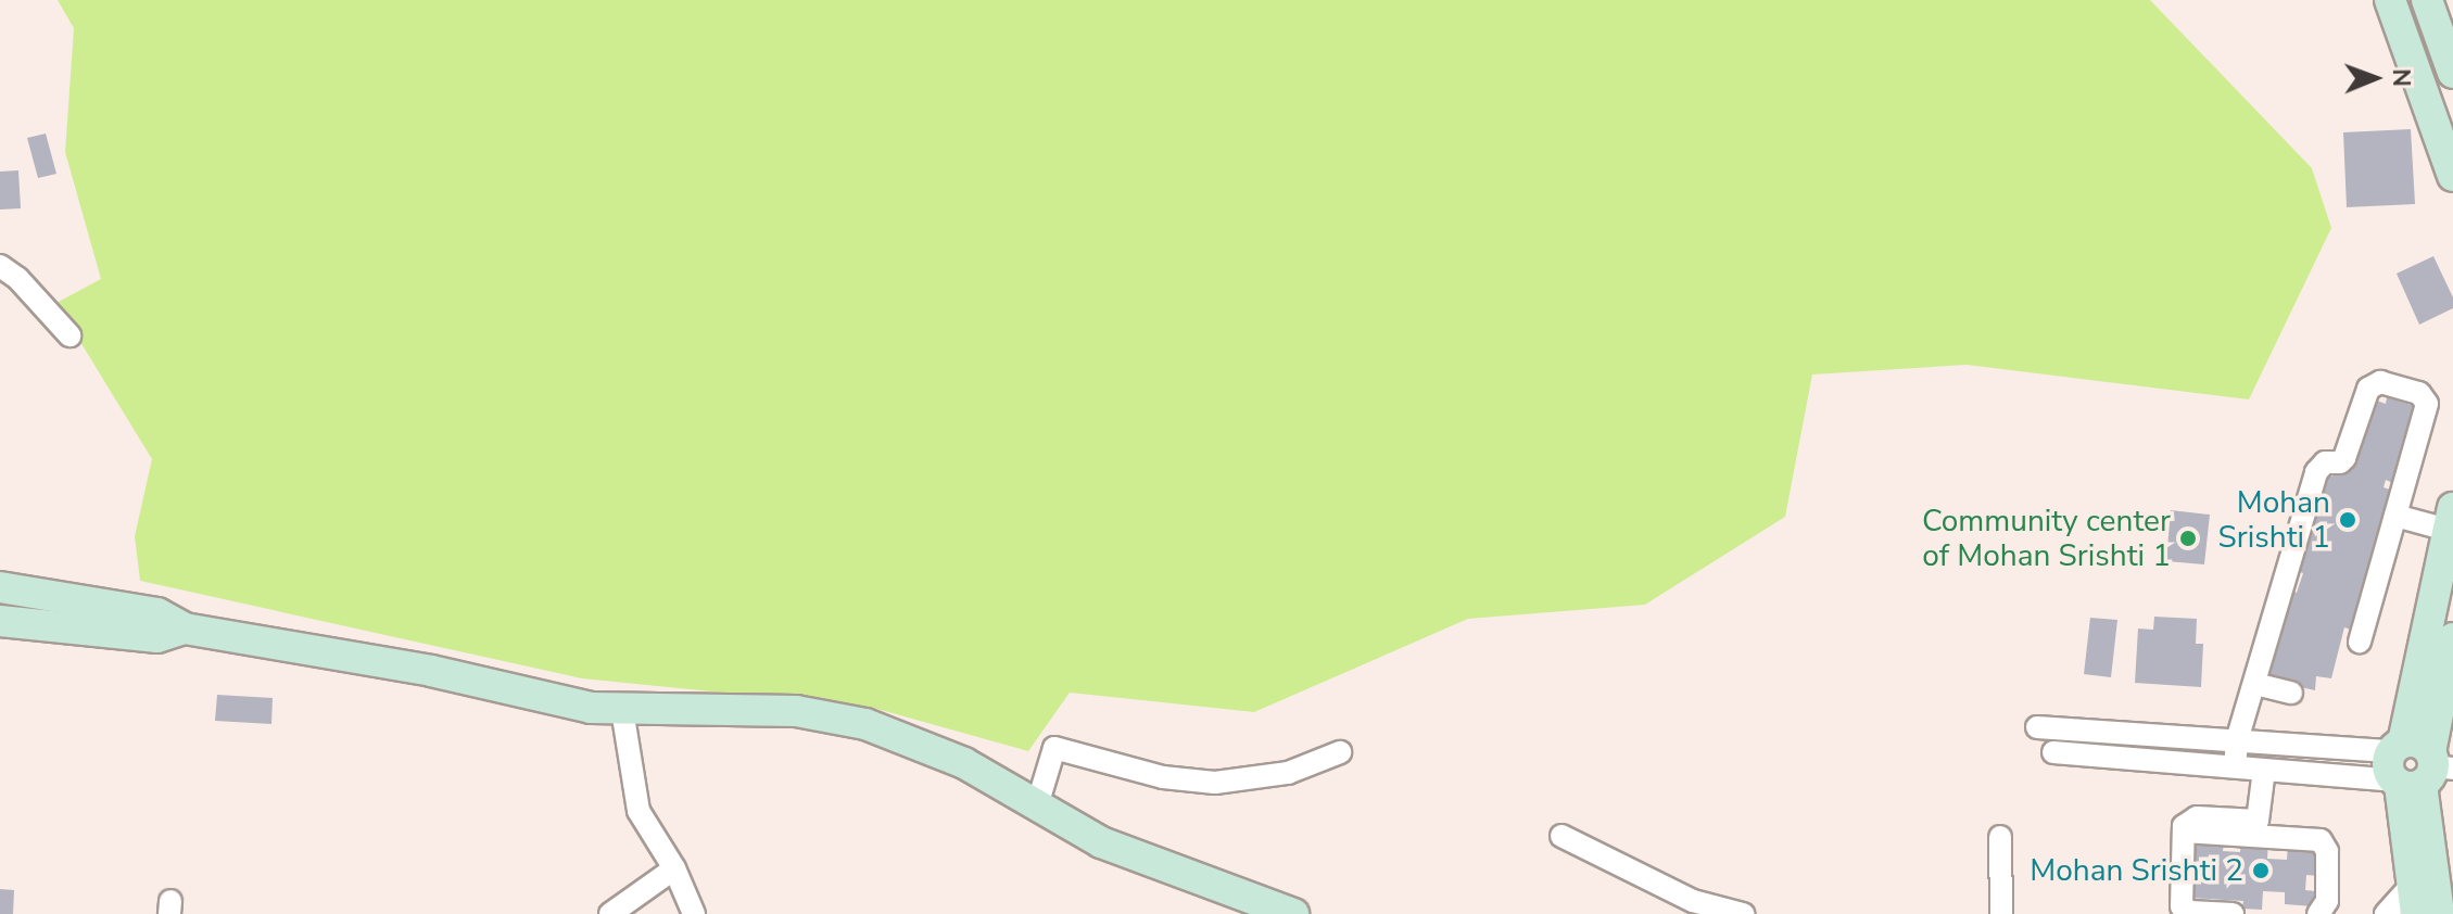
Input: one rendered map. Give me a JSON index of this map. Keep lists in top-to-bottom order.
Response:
{
  "places": ["Mohan Srishti 1", "Community center of Mohan Srishti 1", "Mohan Srishti 2"],
  "north": "right"
}
